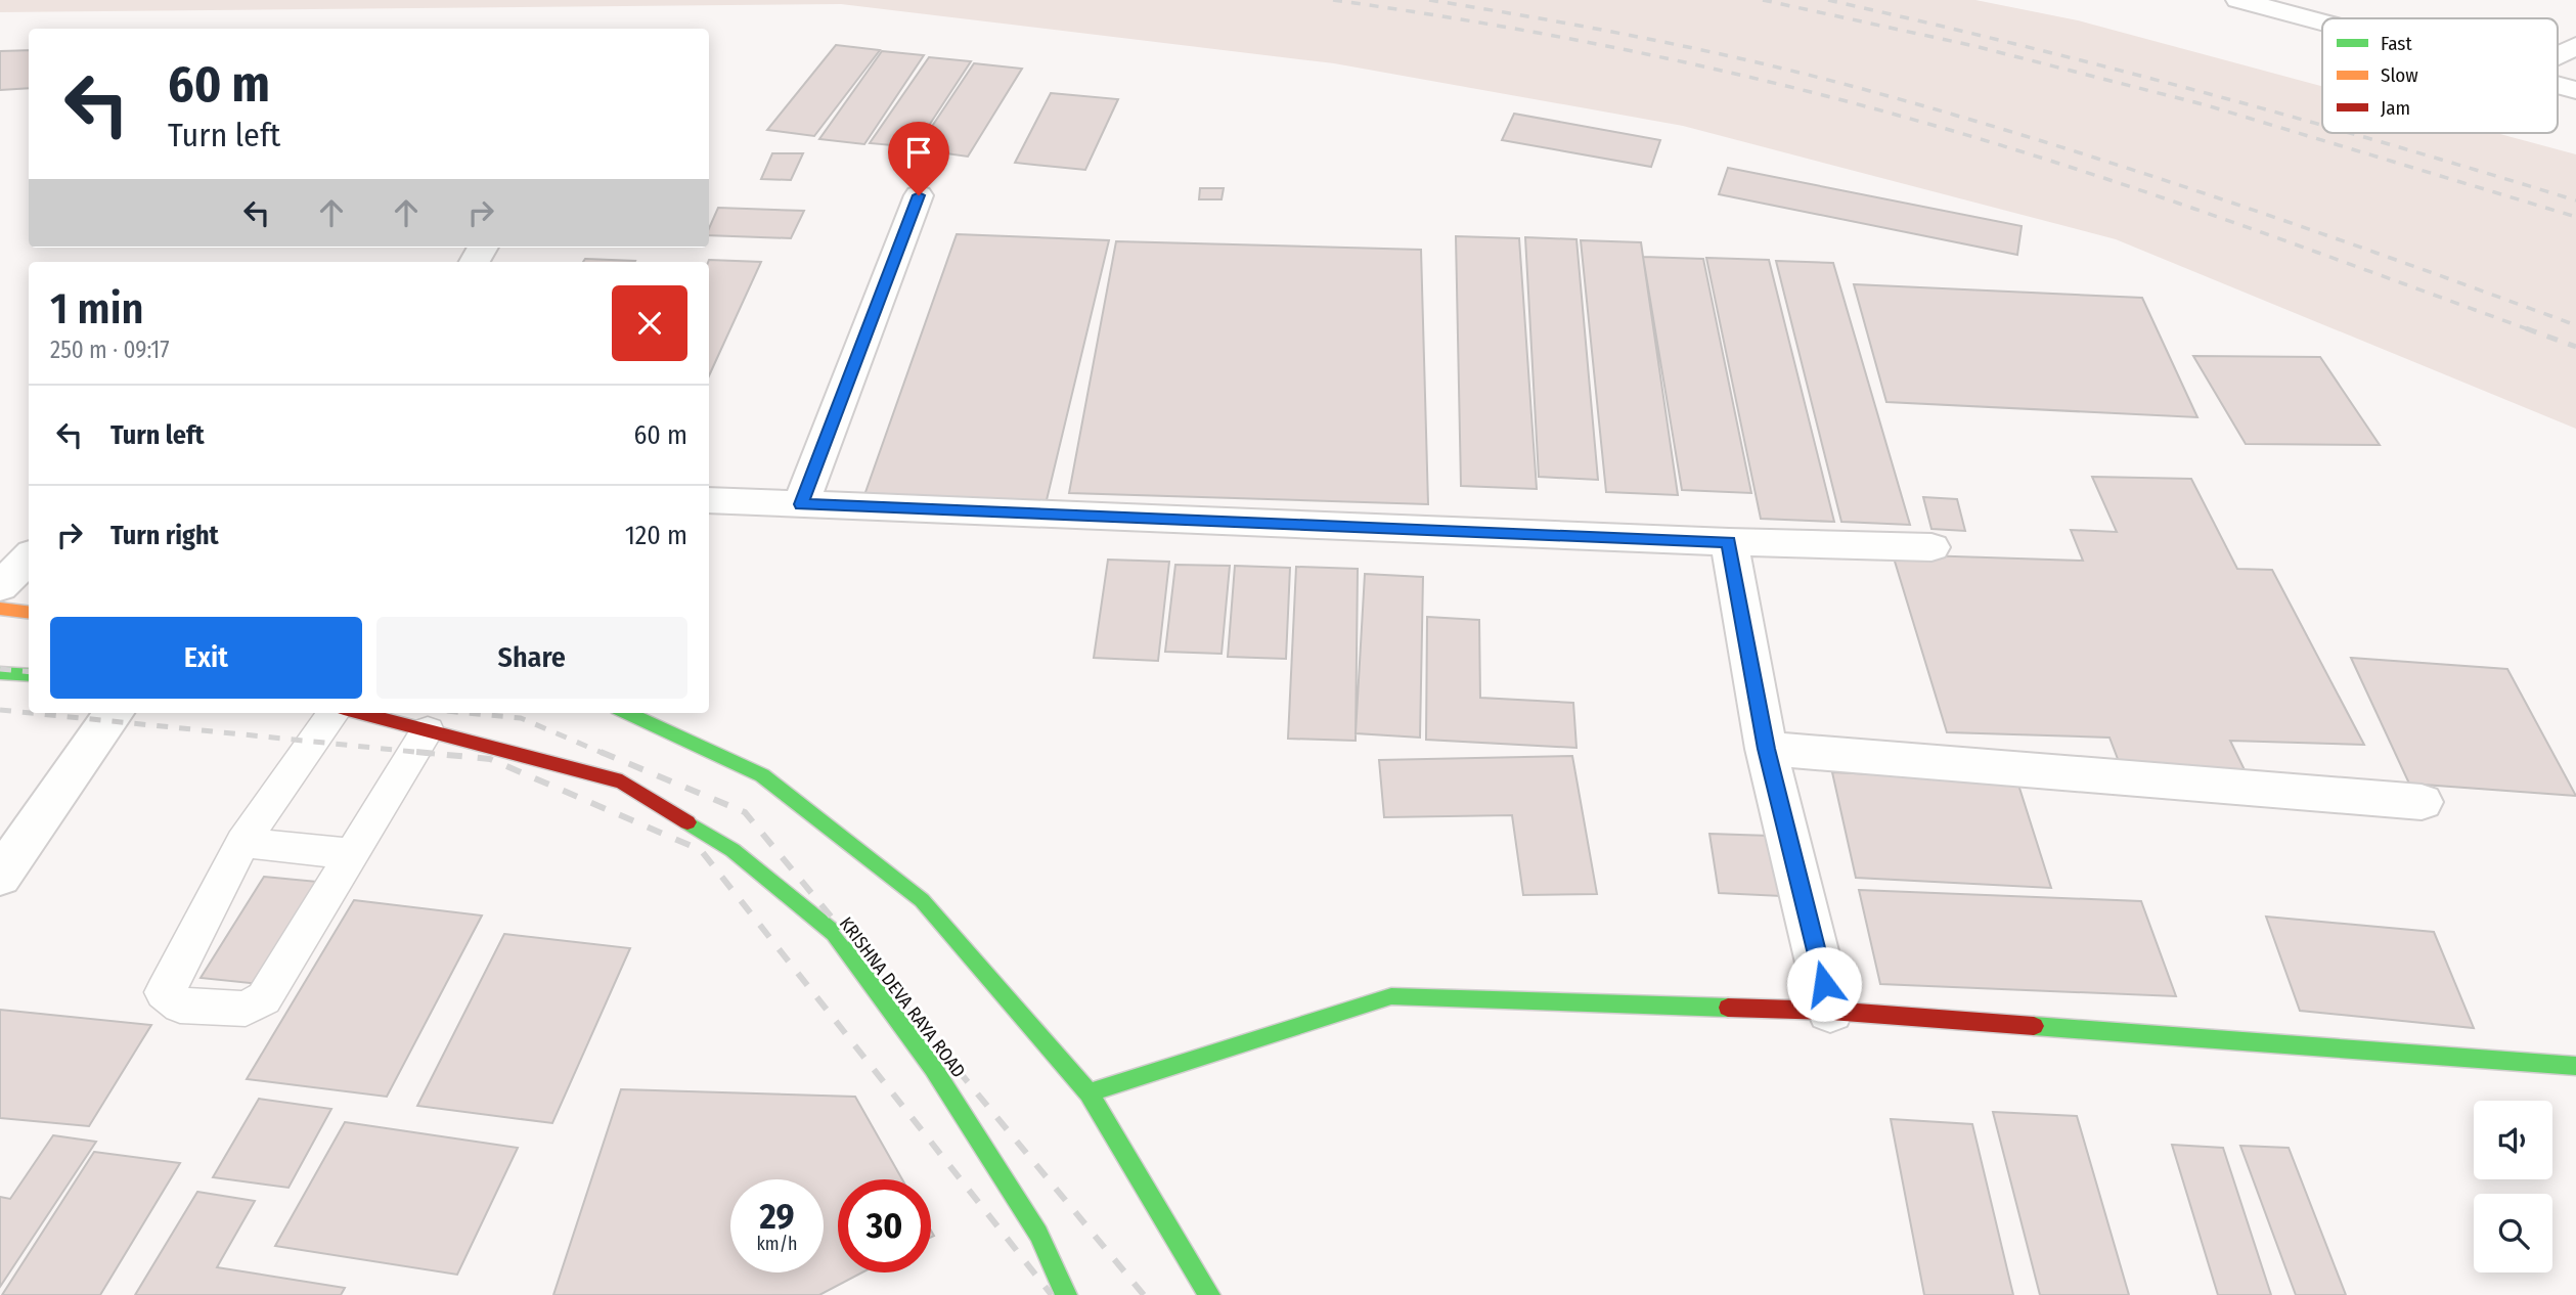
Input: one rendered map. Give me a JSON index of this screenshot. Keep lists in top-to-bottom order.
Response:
{
  "streets": {
    "main road": ["KRISHNA DEVA RAYA ROAD"]
  },
  "legend": ["Fast", "Slow", "Jam"],
  "page": {
    "turn": ["60 m", "Turn left"],
    "heading": ["1 min", "250 m · 09:17"],
    "list": [
      {
        "name": "Turn left",
        "value": "60 m"
      },
      {
        "name": "Turn right",
        "value": "120 m"
      }
    ],
    "buttons": ["Exit", "Share"],
    "speed": "29 km/h",
    "limit": "30"
  }
}
